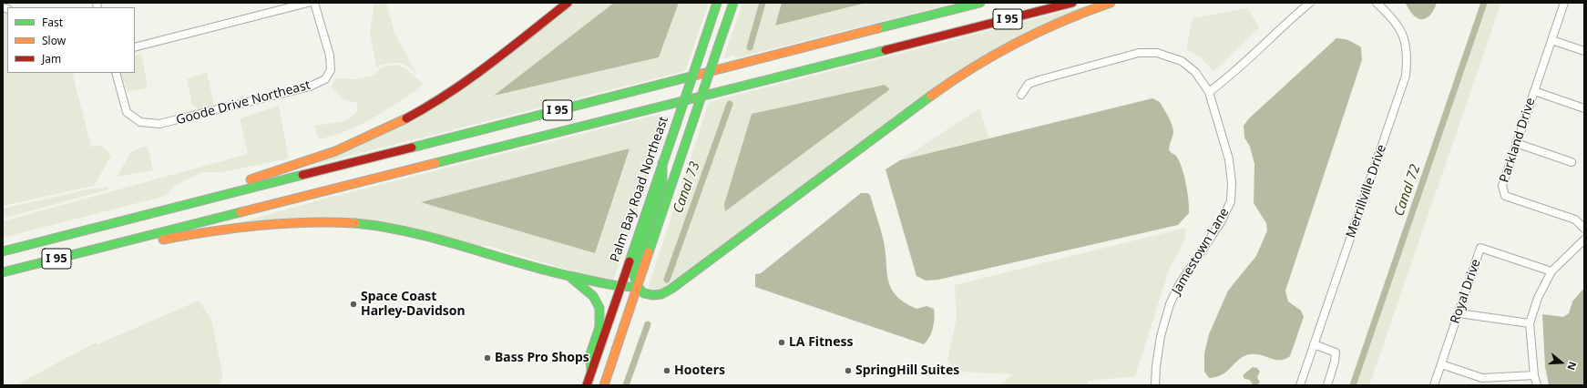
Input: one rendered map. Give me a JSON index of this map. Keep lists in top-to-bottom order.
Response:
{
  "streets": {
    "main road": ["I 95", "Palm Bay Road Northeast"],
    "street": [
      "Goode Drive Northeast",
      "Parkland Drive",
      "Merrillville Drive",
      "Jamestown Lane",
      "Royal Drive"
    ]
  },
  "water": ["Canal 73", "Canal 72"],
  "places": [
    "Space Coast Harley-Davidson",
    "LA Fitness",
    "Bass Pro Shops",
    "Hooters",
    "SpringHill Suites"
  ],
  "legend": ["Fast", "Slow", "Jam"],
  "north": "right"
}
